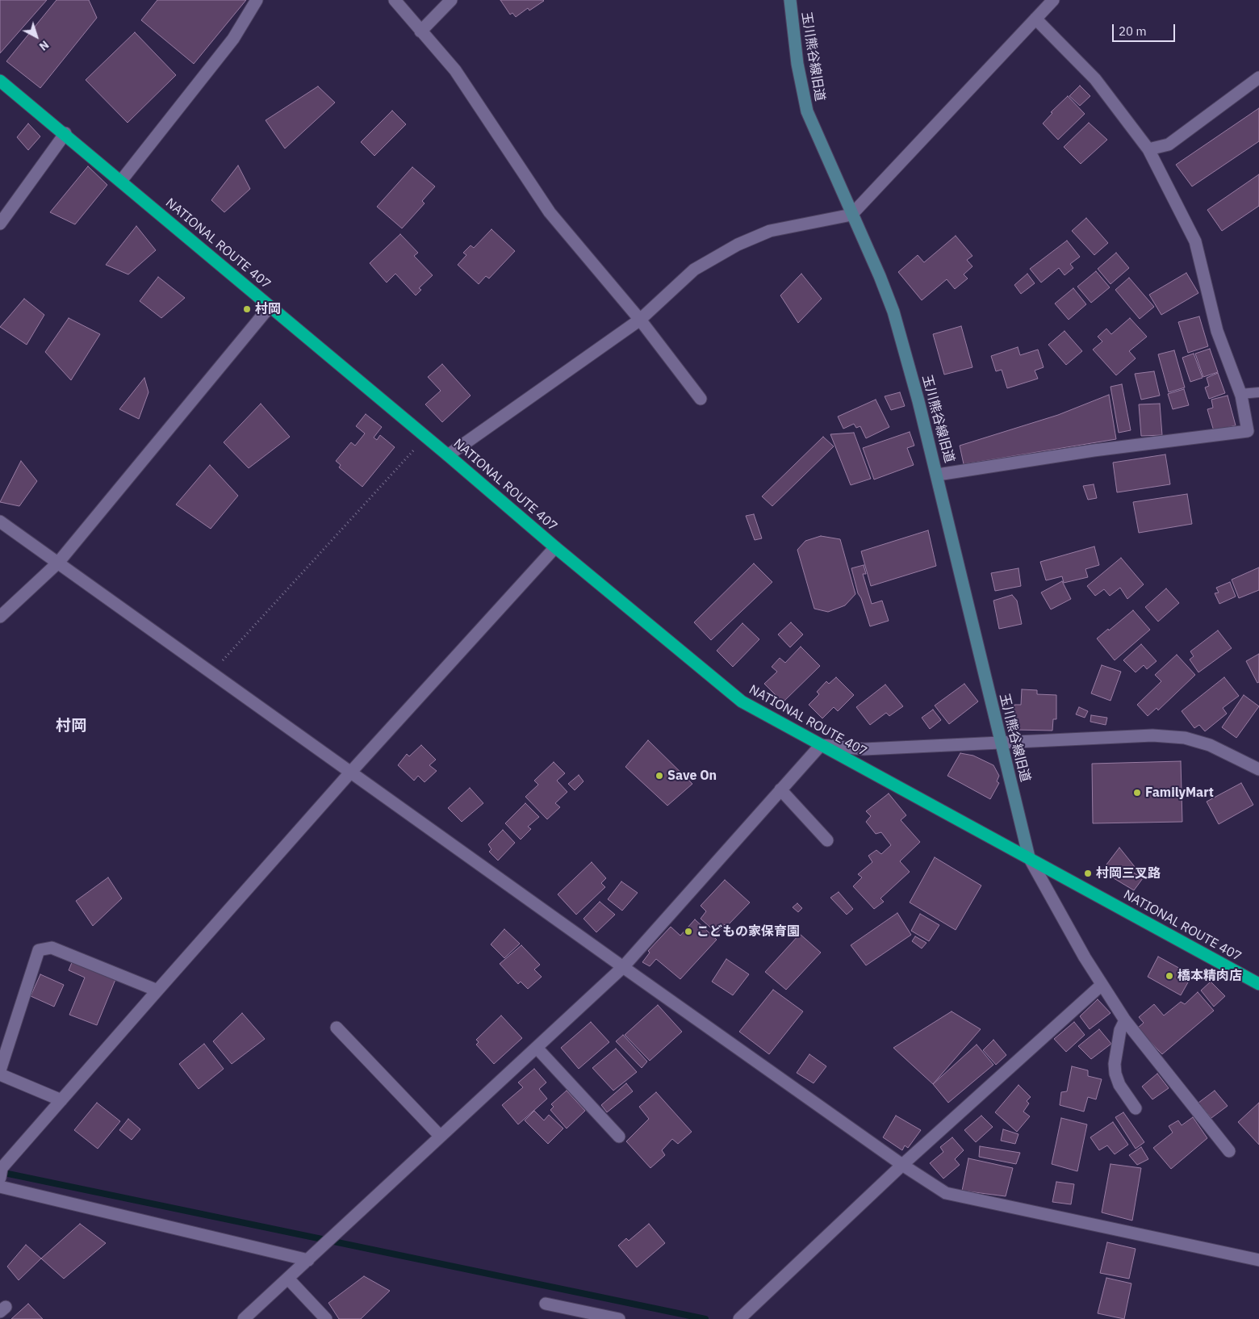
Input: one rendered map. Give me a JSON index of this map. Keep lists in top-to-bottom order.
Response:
{
  "streets": {
    "highway": ["NATIONAL ROUTE 407"],
    "street": ["玉川熊谷線旧道"]
  },
  "crossings": [
    ["玉川熊谷線旧道", "NATIONAL ROUTE 407"]
  ],
  "districts": ["村岡"],
  "places": [
    "村岡",
    "Save On",
    "FamilyMart",
    "村岡三叉路",
    "こどもの家保育園",
    "橋本精肉店"
  ],
  "scale_bar": "20 m",
  "north": "bottom right"
}
